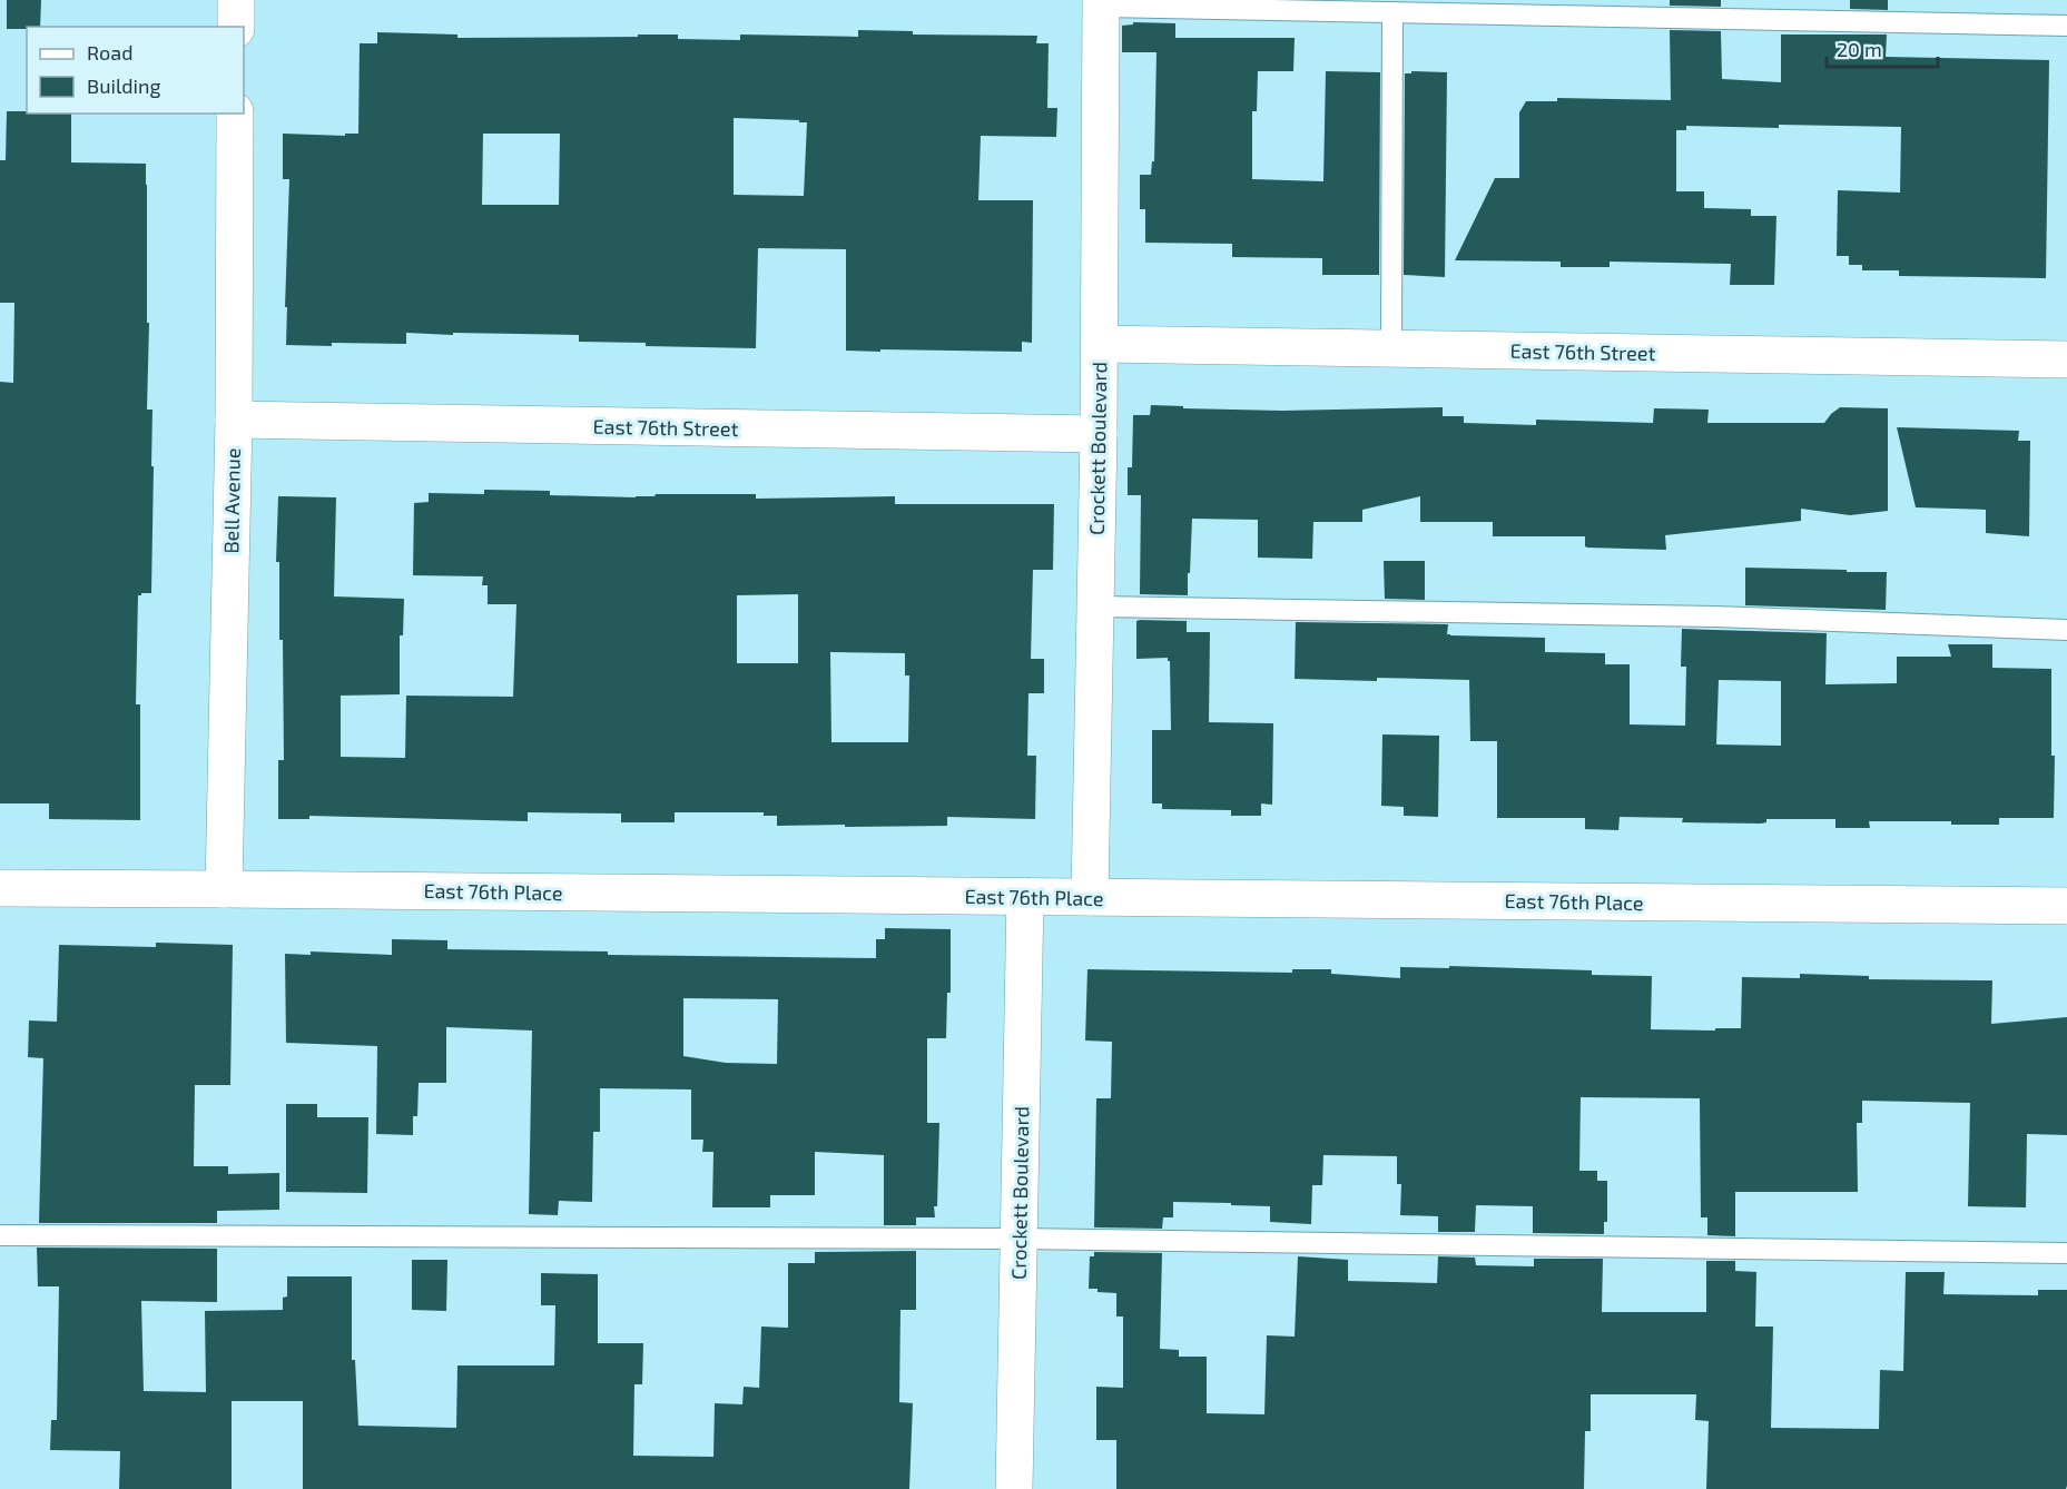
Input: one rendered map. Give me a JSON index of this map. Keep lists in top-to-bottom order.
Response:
{
  "streets": {
    "street": [
      "East 76th Street",
      "Crockett Boulevard",
      "Bell Avenue",
      "East 76th Place"
    ]
  },
  "crossings": [
    ["East 76th Street", "Crockett Boulevard"],
    ["East 76th Street", "Bell Avenue"],
    ["Crockett Boulevard", "East 76th Place"],
    ["Bell Avenue", "East 76th Place"]
  ],
  "legend": ["Road", "Building"],
  "scale_bar": "20 m"
}
